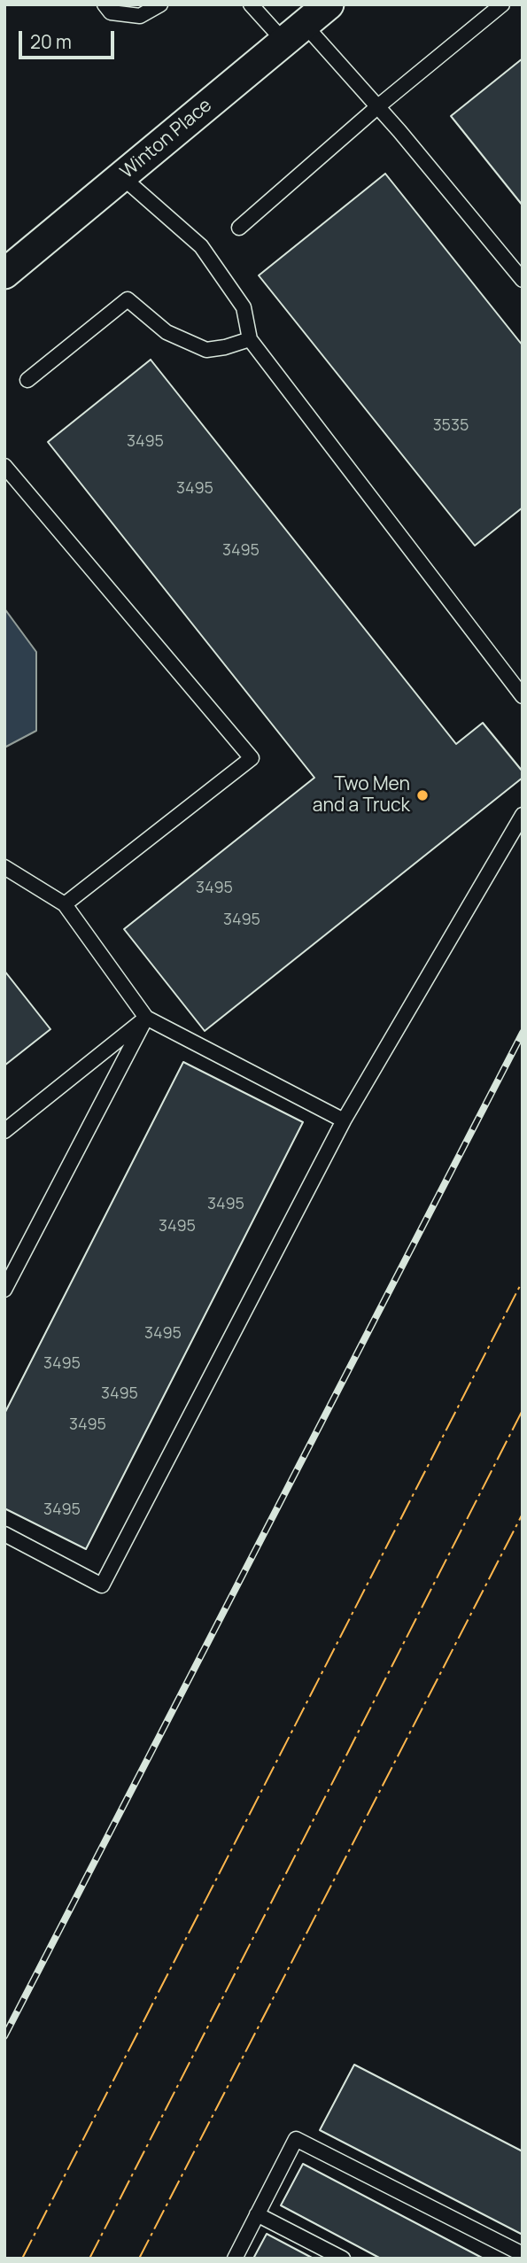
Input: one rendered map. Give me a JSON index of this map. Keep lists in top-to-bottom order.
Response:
{
  "streets": {
    "street": ["Winton Place"]
  },
  "places": ["Two Men and a Truck"],
  "house_numbers": [
    "3535",
    "3495",
    "3495",
    "3495",
    "3495",
    "3495",
    "3495",
    "3495",
    "3495",
    "3495",
    "3495",
    "3495",
    "3495"
  ],
  "scale_bar": "20 m"
}
